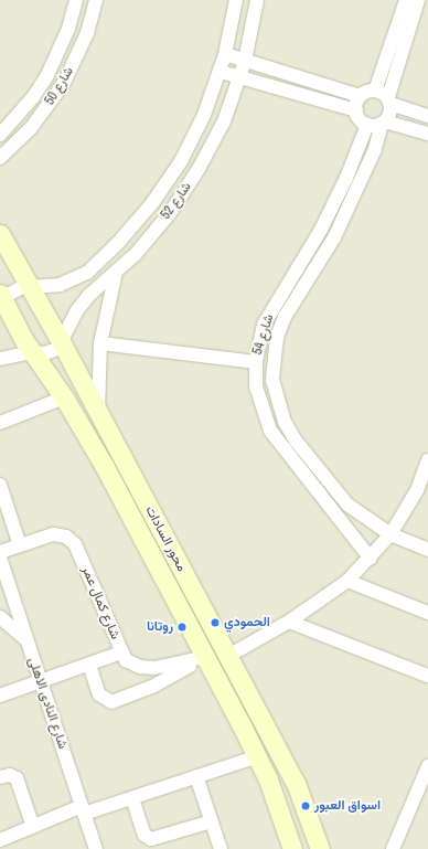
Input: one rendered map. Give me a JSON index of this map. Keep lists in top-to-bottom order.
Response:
{
  "streets": {
    "street": [
      "شارع 50",
      "شارع 52",
      "شارع 54",
      "محور السادات",
      "شارع كمال عمر",
      "شارع النادى الاهلى"
    ]
  },
  "crossings": [
    ["شارع 52", "محور السادات"],
    ["محور السادات", "شارع كمال عمر"]
  ],
  "places": ["الحمودي", "روتانا", "اسواق العبور"]
}
